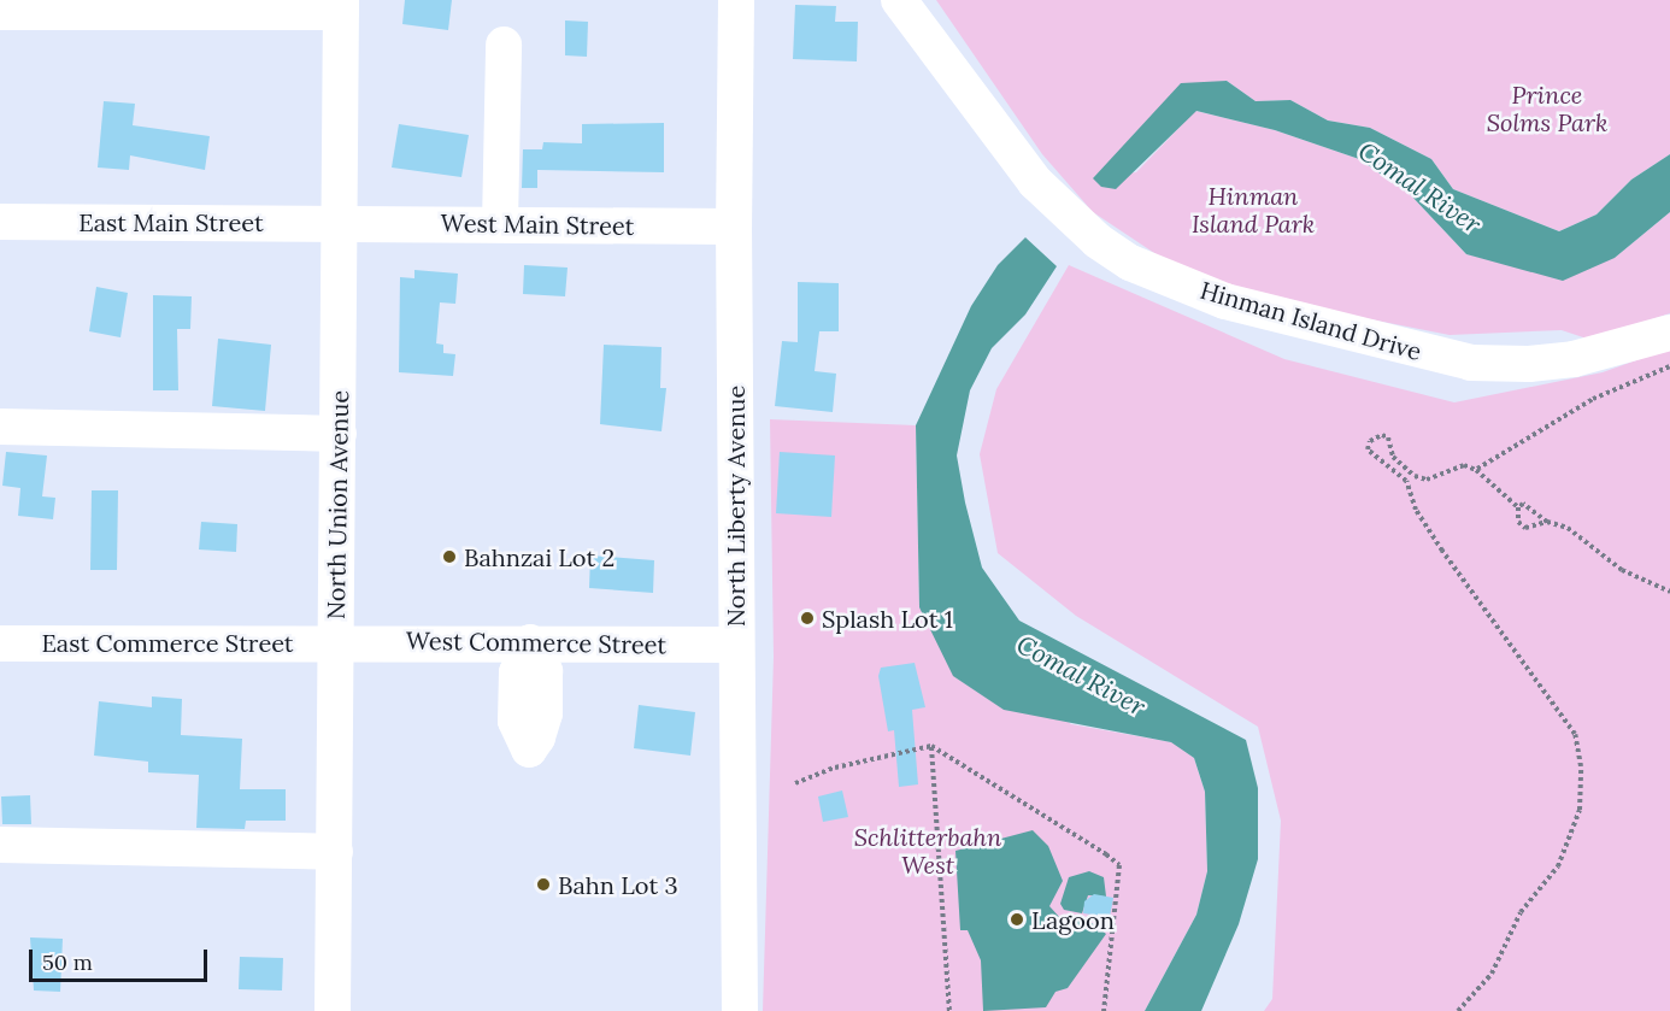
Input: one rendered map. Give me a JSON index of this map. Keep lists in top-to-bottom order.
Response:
{
  "streets": {
    "street": [
      "East Main Street",
      "West Main Street",
      "Hinman Island Drive",
      "North Union Avenue",
      "North Liberty Avenue",
      "East Commerce Street",
      "West Commerce Street"
    ]
  },
  "crossings": [
    ["East Main Street", "West Main Street"],
    ["East Main Street", "North Union Avenue"],
    ["West Main Street", "North Union Avenue"],
    ["West Main Street", "North Liberty Avenue"],
    ["North Union Avenue", "East Commerce Street"],
    ["North Union Avenue", "West Commerce Street"],
    ["North Liberty Avenue", "West Commerce Street"],
    ["East Commerce Street", "West Commerce Street"]
  ],
  "water": ["Comal River"],
  "parks": ["Prince Solms Park", "Hinman Island Park", "Schlitterbahn West"],
  "places": [
    "Bahnzai Lot 2",
    "Splash Lot 1",
    "Bahn Lot 3",
    "Lagoon"
  ],
  "scale_bar": "50 m"
}
